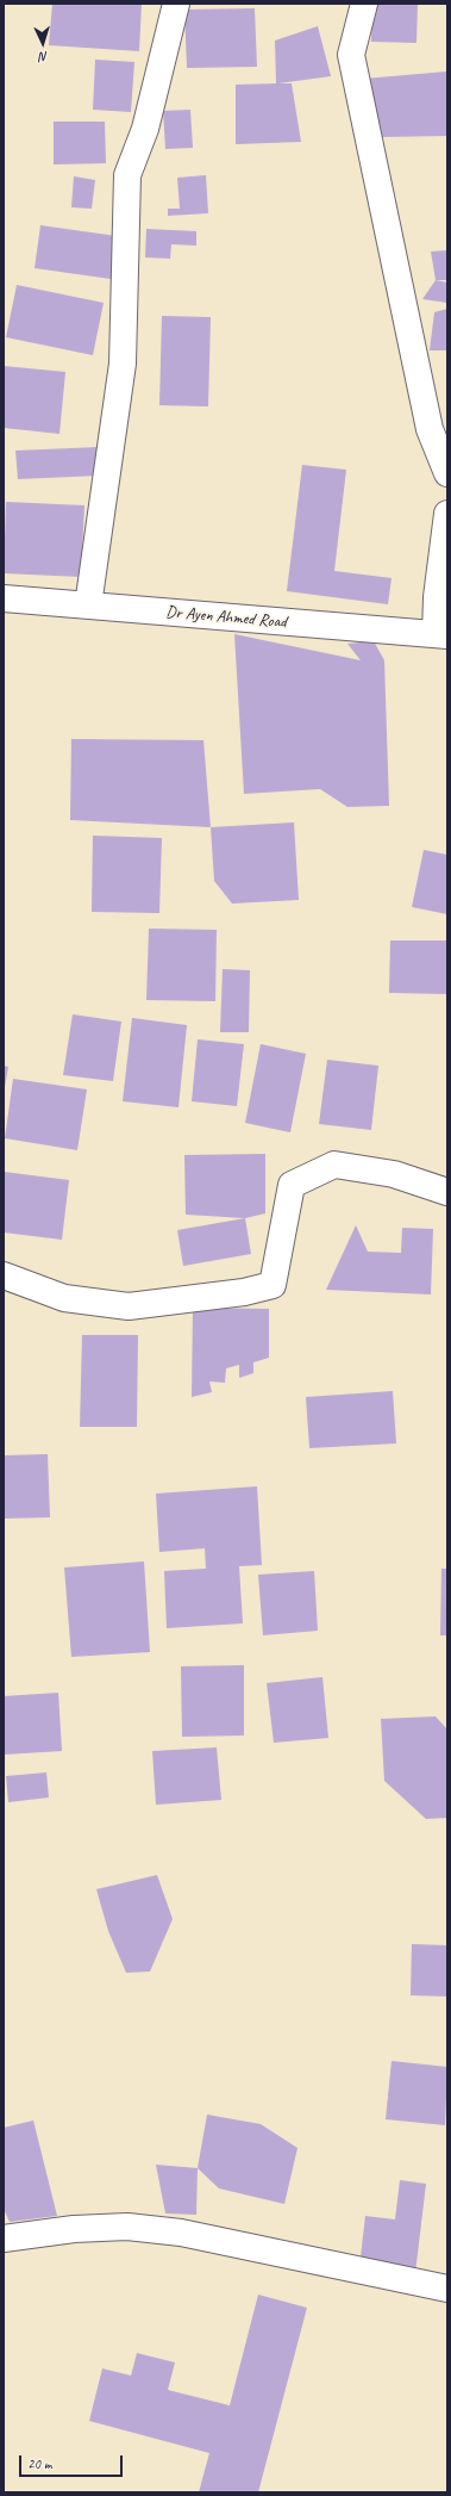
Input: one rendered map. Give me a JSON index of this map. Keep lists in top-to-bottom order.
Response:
{
  "streets": {
    "street": ["Dr Ayen Ahmed Road"]
  },
  "scale_bar": "20 m",
  "north": "bottom"
}
